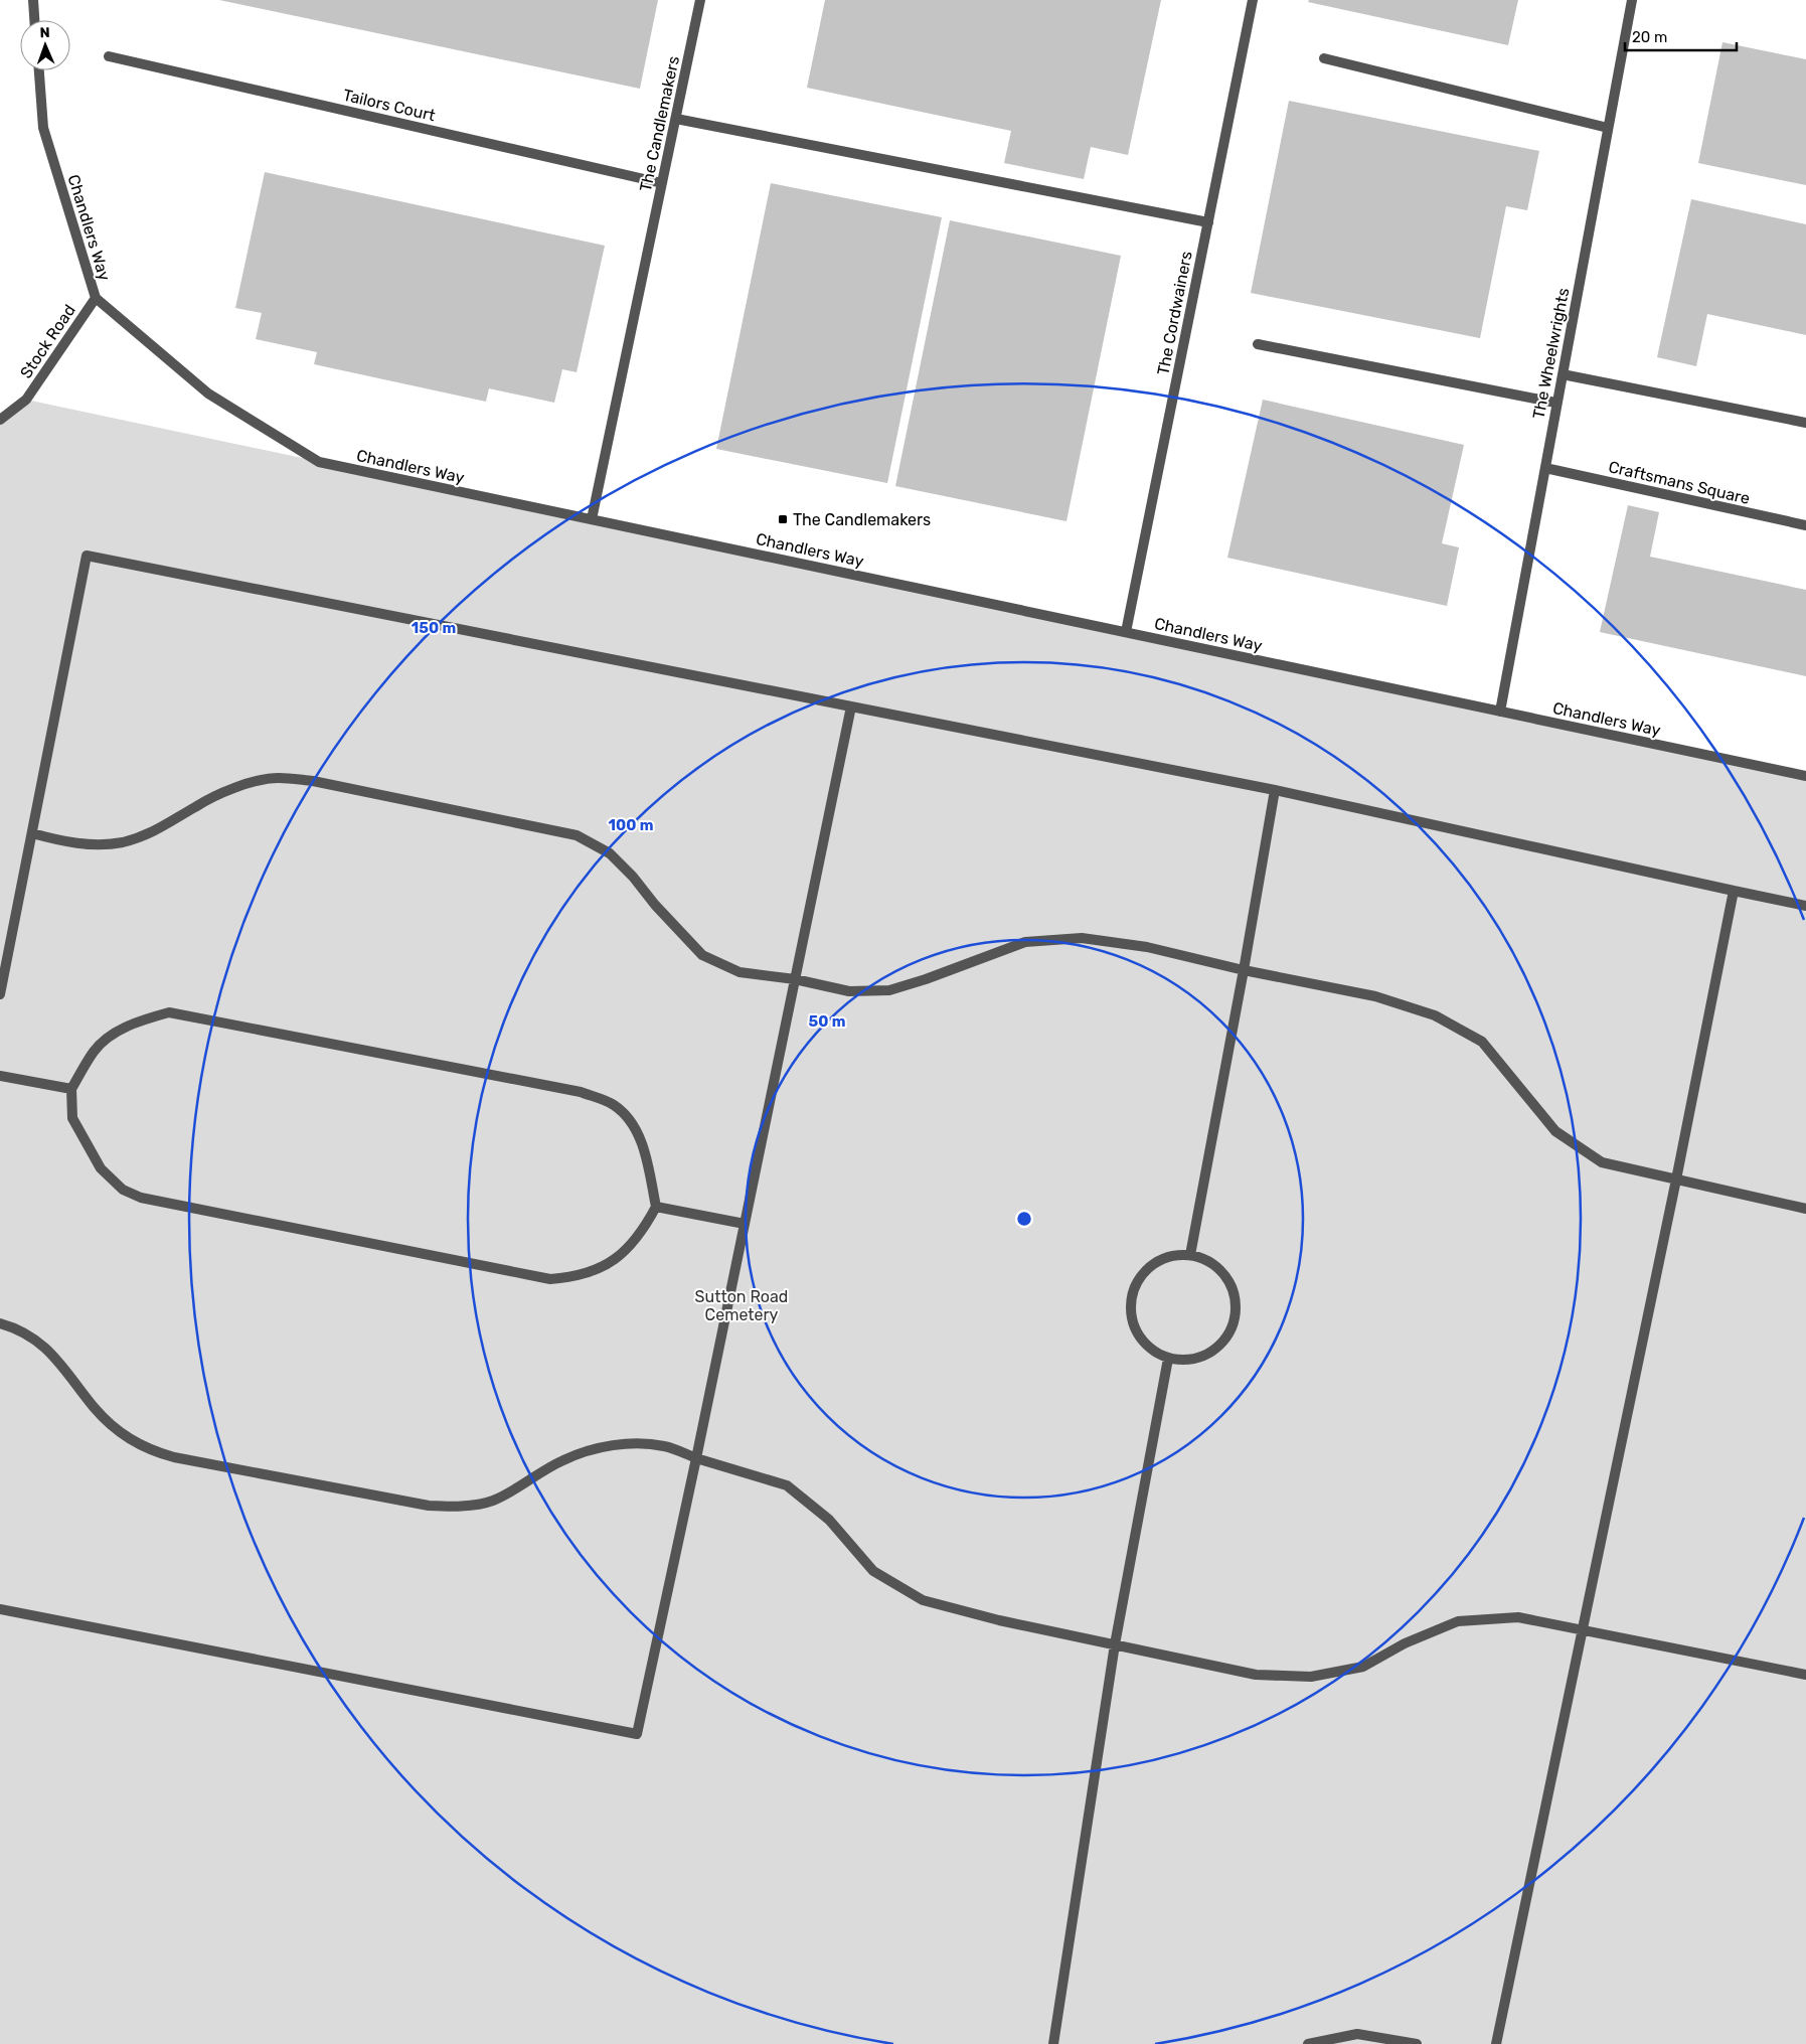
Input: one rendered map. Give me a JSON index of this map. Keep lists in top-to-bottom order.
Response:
{
  "streets": {
    "street": [
      "Tailors Court",
      "The Candlemakers",
      "Chandlers Way",
      "The Cordwainers",
      "Stock Road",
      "The Wheelwrights",
      "Craftsmans Square"
    ]
  },
  "crossings": [
    ["Tailors Court", "The Candlemakers"],
    ["The Candlemakers", "Chandlers Way"],
    ["Chandlers Way", "The Cordwainers"],
    ["Chandlers Way", "Stock Road"],
    ["Chandlers Way", "The Wheelwrights"],
    ["The Wheelwrights", "Craftsmans Square"]
  ],
  "parks": ["Sutton Road Cemetery"],
  "places": {
    "transit": ["The Candlemakers"]
  },
  "scale_bar": "20 m",
  "north": "top",
  "rings": ["150 m", "100 m", "50 m"]
}
